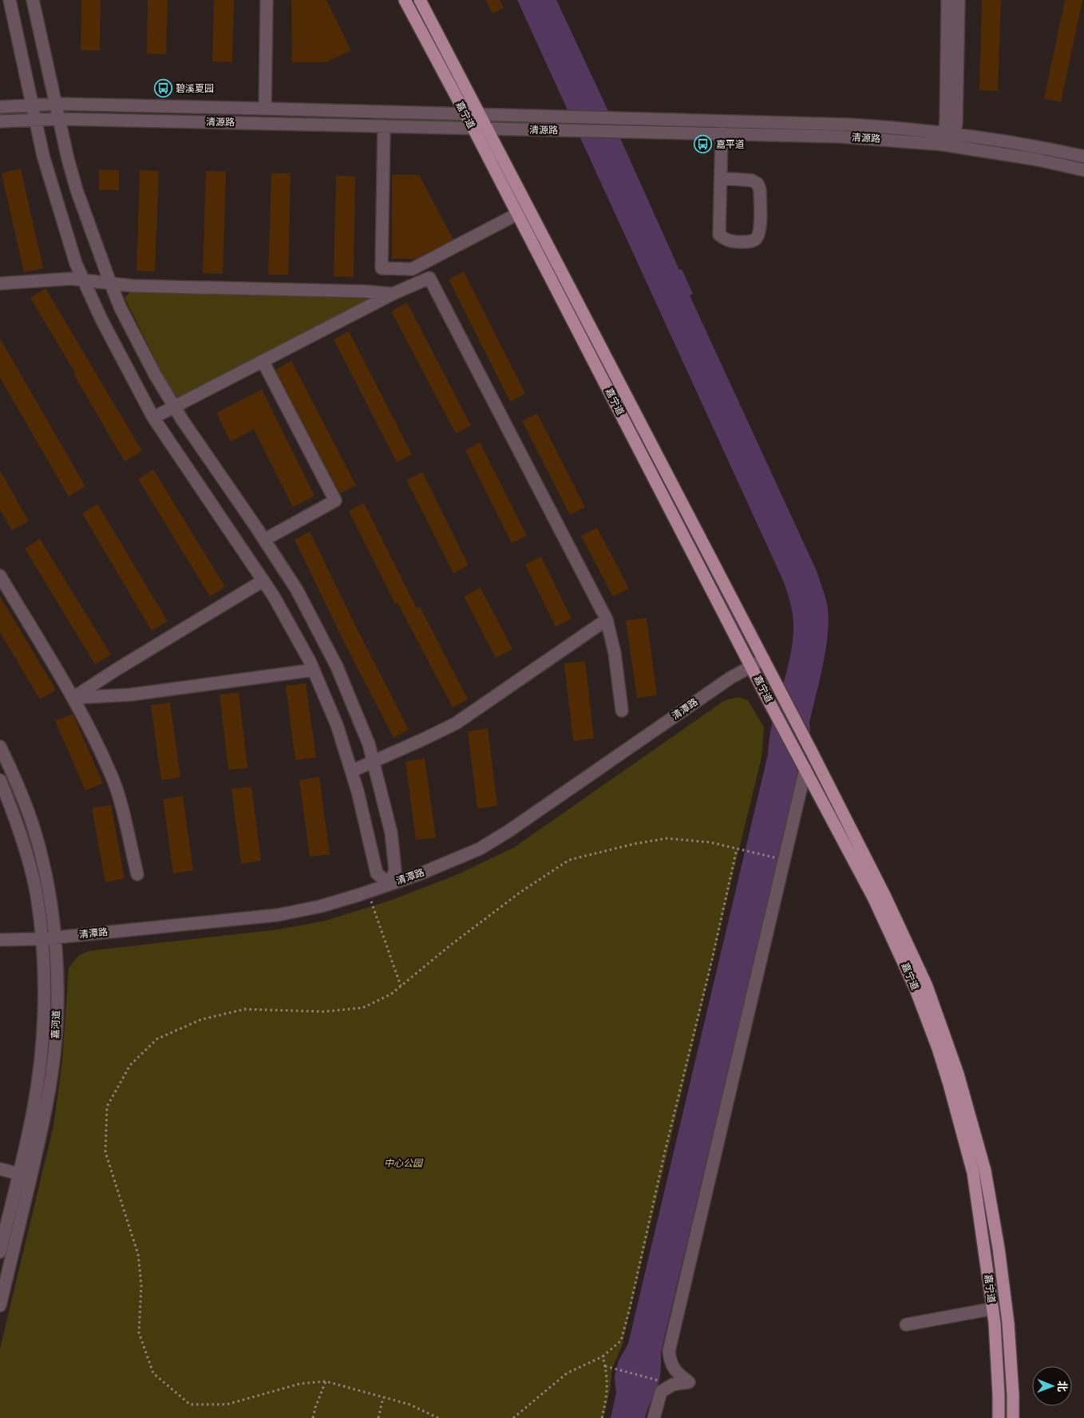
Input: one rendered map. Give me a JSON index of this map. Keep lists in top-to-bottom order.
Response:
{
  "streets": {
    "main road": ["嘉宁道"],
    "street": ["清源路", "清潭路", "嘉河道"]
  },
  "crossings": [
    ["嘉宁道", "清源路"],
    ["嘉宁道", "清潭路"],
    ["清潭路", "嘉河道"]
  ],
  "parks": ["中心公园"],
  "places": {
    "bus stop": ["碧溪夏园", "嘉平道"]
  },
  "north": "right"
}
